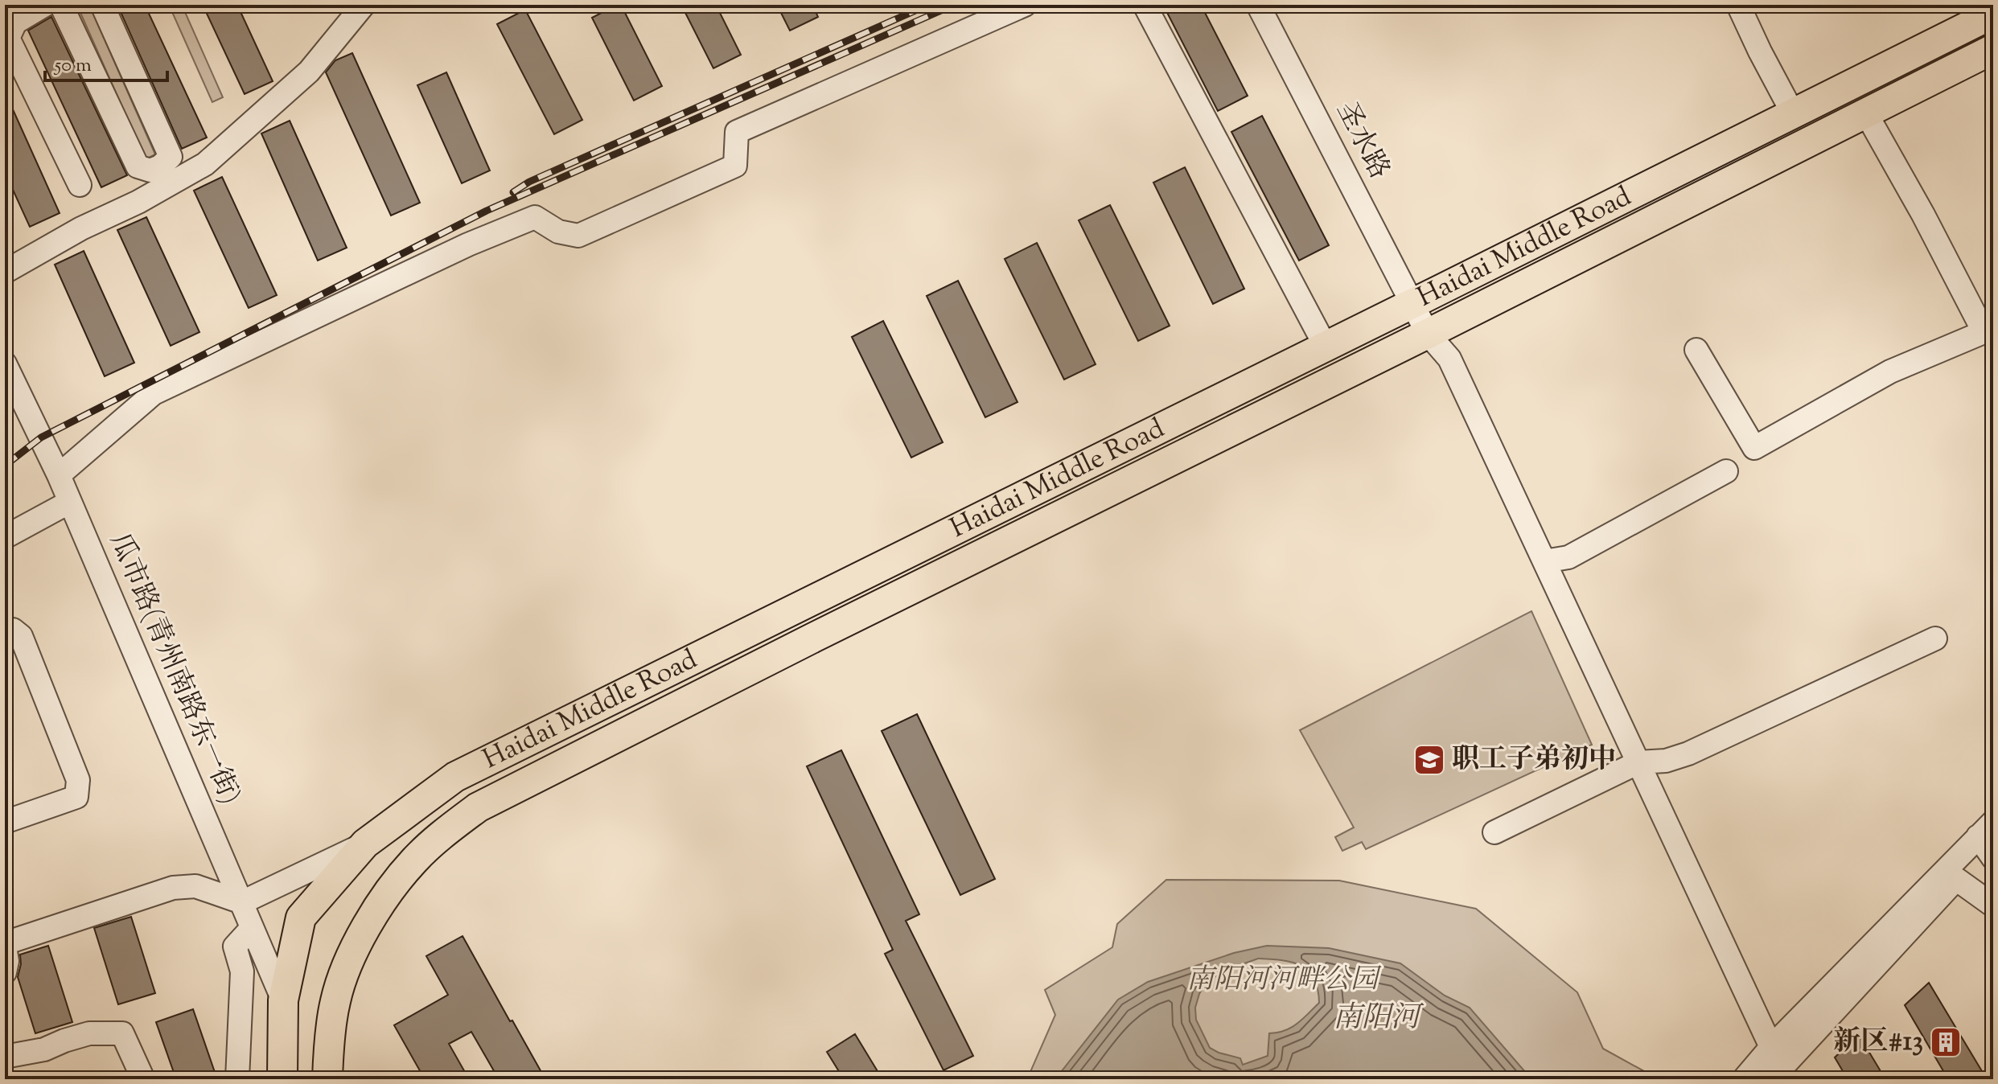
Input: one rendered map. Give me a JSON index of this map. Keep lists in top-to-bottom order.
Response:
{
  "streets": {
    "main road": ["Haidai Middle Road"],
    "street": ["圣水路", "瓜市路(青州南路东一街)"]
  },
  "crossings": [
    ["圣水路", "Haidai Middle Road"],
    ["Haidai Middle Road", "瓜市路(青州南路东一街)"]
  ],
  "water": ["南阳河"],
  "parks": ["南阳河河畔公园"],
  "places": {
    "school or university": ["职工子弟初中"],
    "building": ["新区#13"]
  },
  "scale_bar": "50 m"
}
